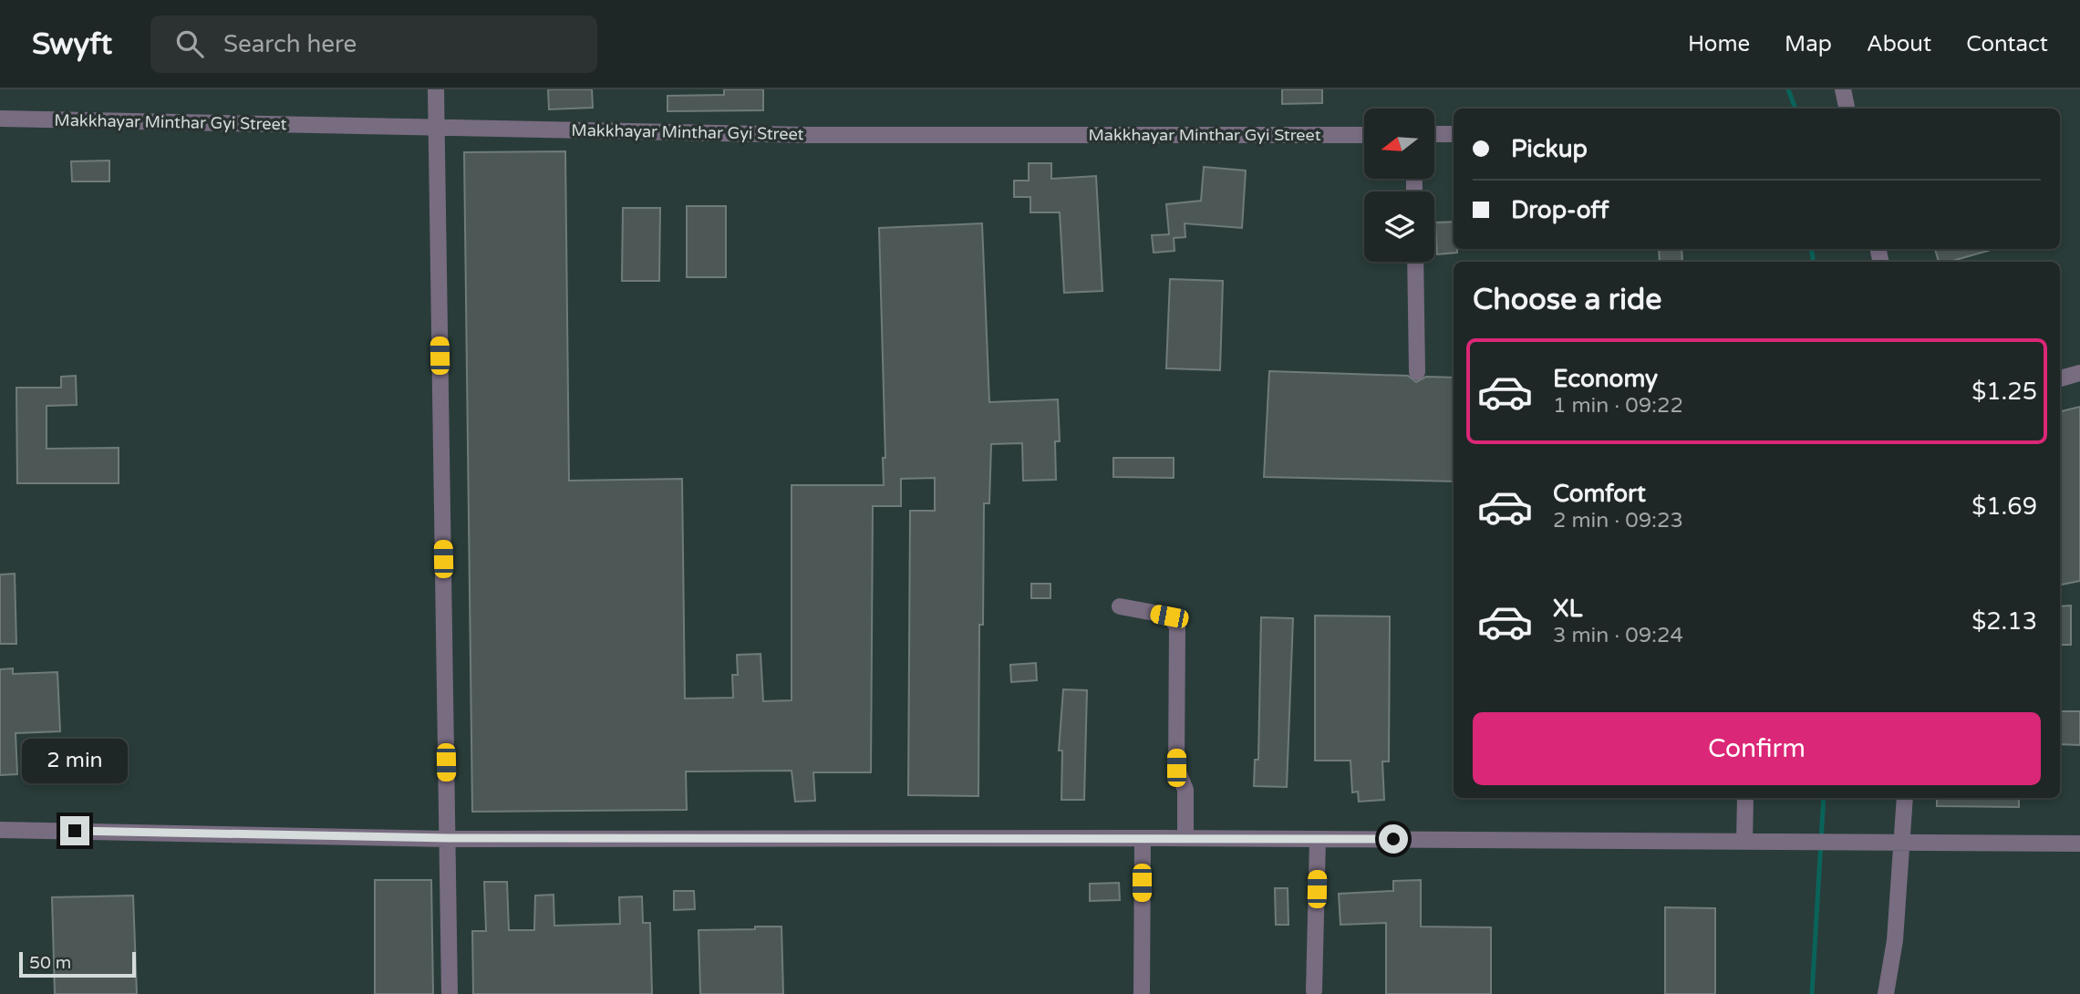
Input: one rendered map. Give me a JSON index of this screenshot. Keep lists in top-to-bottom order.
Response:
{
  "streets": {
    "street": ["Makkhayar Minthar Gyi Street"]
  },
  "scale_bar": "50 m",
  "north": "left",
  "page": {
    "header": "Swyft",
    "search": "Search here",
    "nav": [
      "Home",
      "Map",
      "About",
      "Contact"
    ],
    "banner": ["Pickup", "Drop-off"],
    "heading": "Choose a ride",
    "list": [
      {
        "name": "Economy",
        "note": "1 min · 09:22",
        "value": "$1.25"
      },
      {
        "name": "Comfort",
        "note": "2 min · 09:23",
        "value": "$1.69"
      },
      {
        "name": "XL",
        "note": "3 min · 09:24",
        "value": "$2.13"
      }
    ],
    "buttons": "Confirm",
    "bubble": "2 min",
    "scale": "50 m"
  }
}
